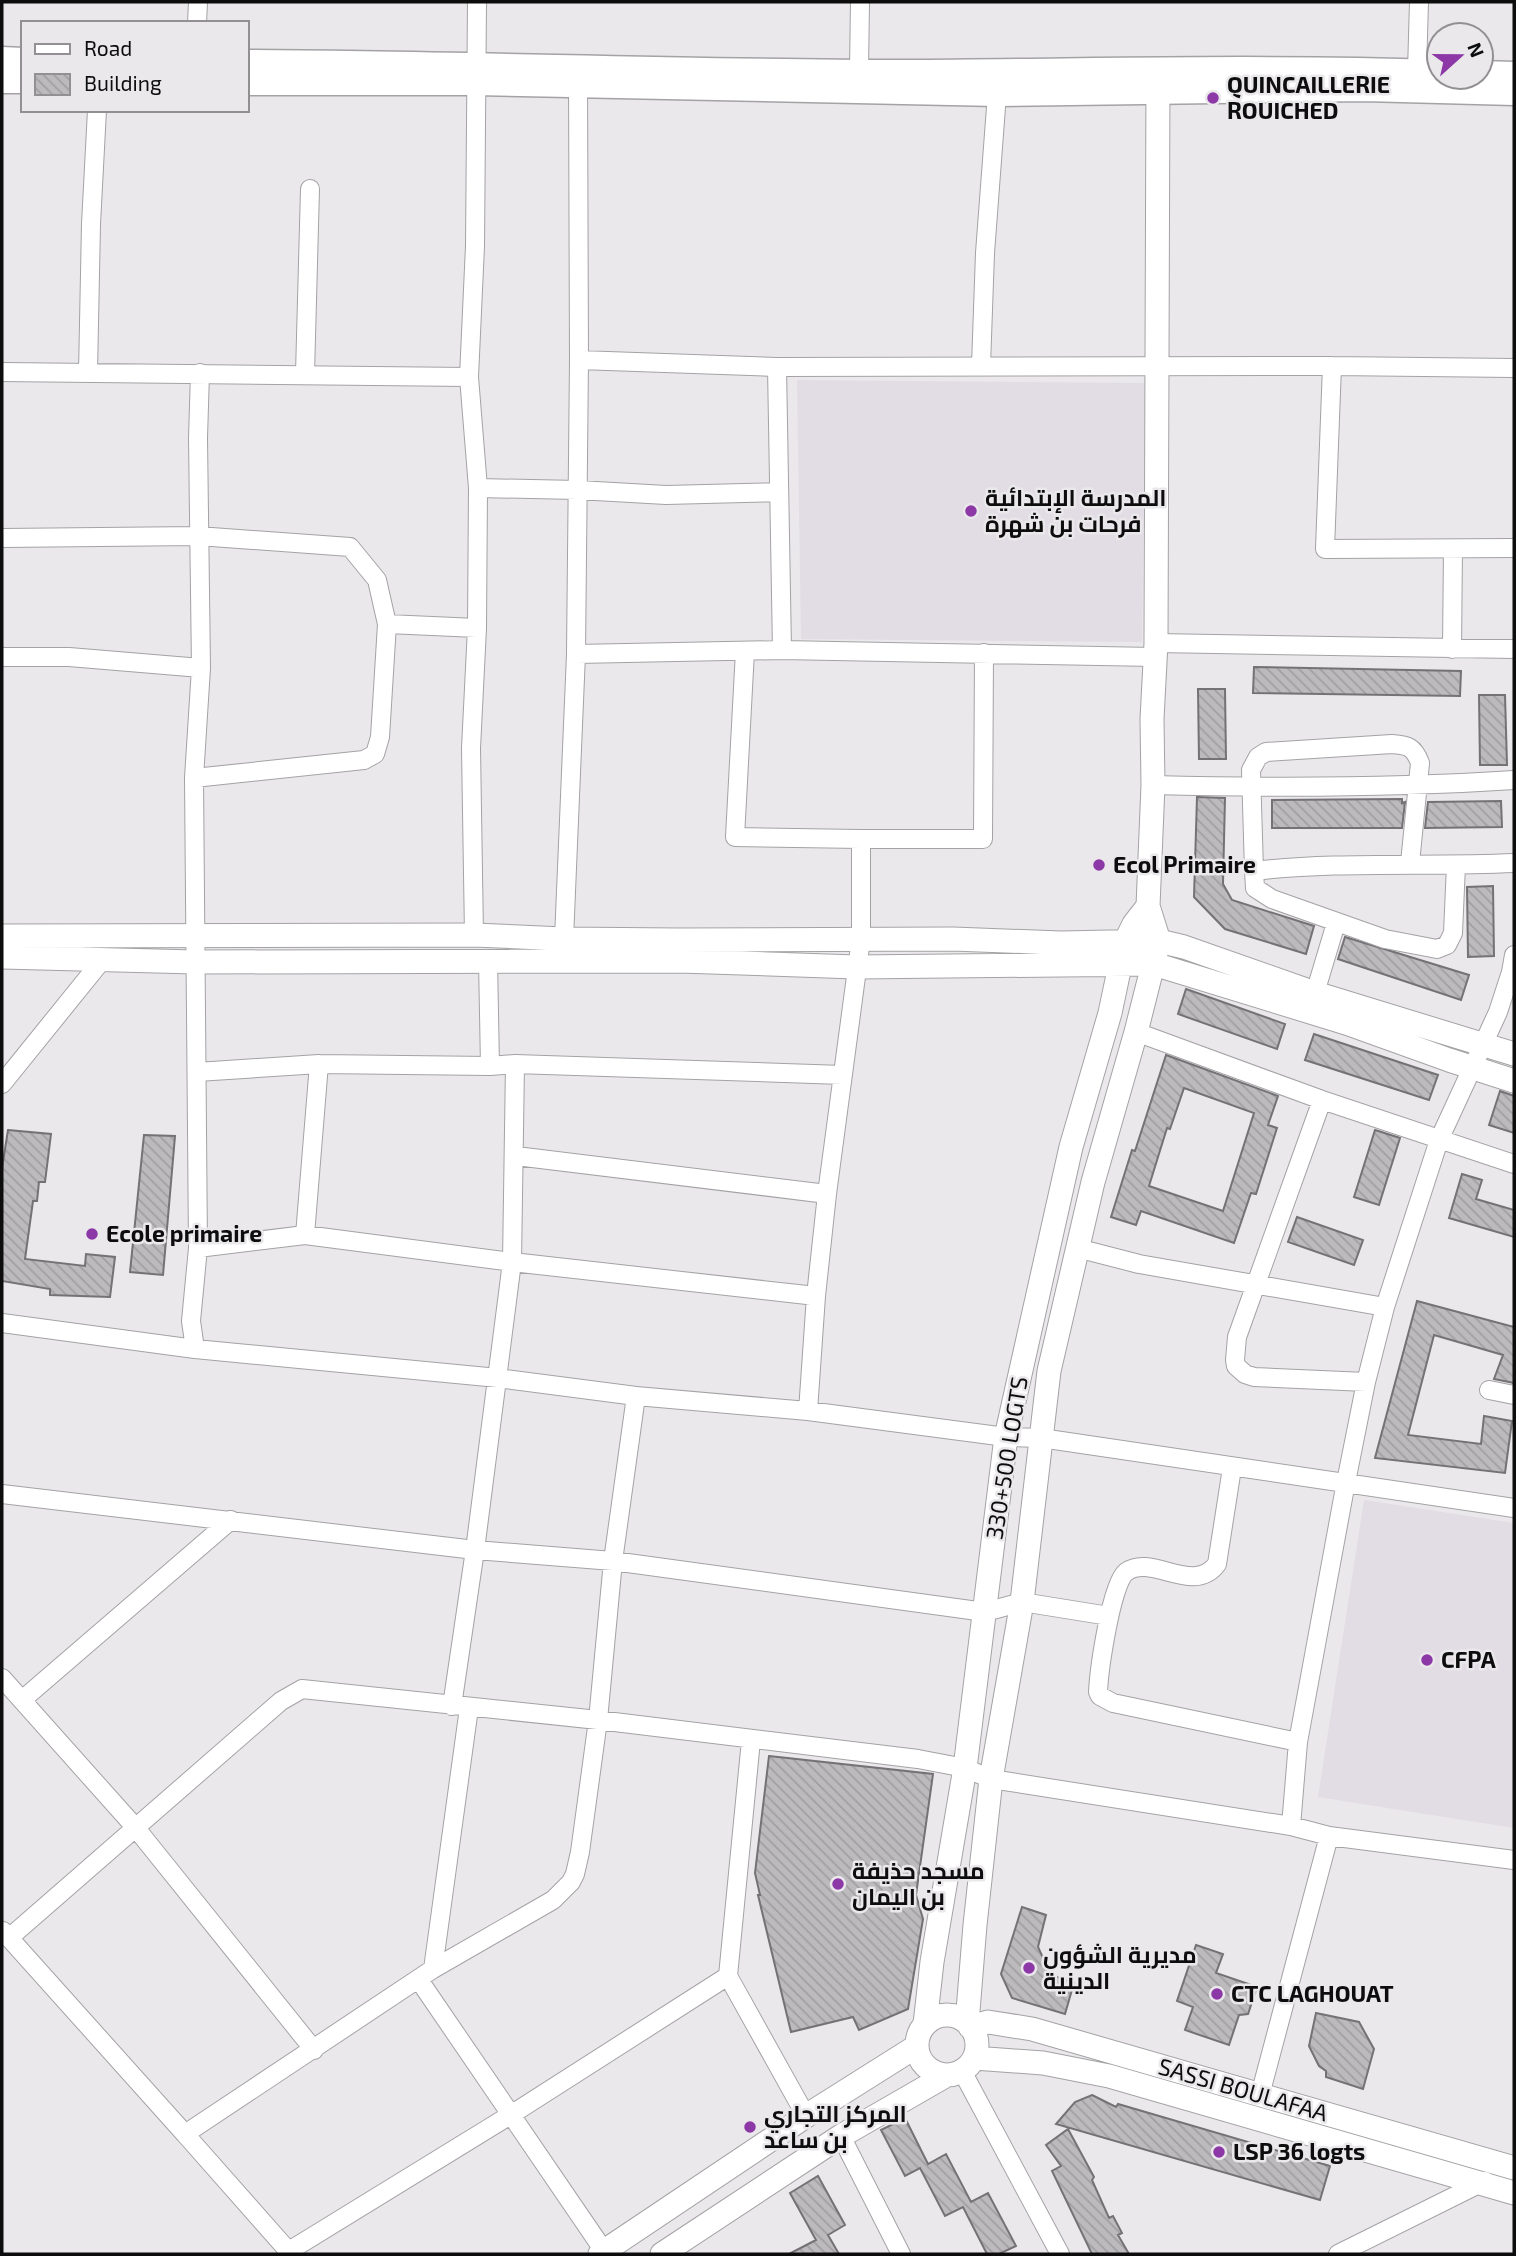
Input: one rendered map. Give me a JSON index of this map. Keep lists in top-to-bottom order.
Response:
{
  "streets": {
    "street": ["330+500 LOGTS", "SASSI BOULAFAA"]
  },
  "crossings": [
    ["330+500 LOGTS", "SASSI BOULAFAA"]
  ],
  "places": [
    "QUINCAILLERIE ROUICHED",
    "المدرسة الإبتدائية فرحات بن شهرة",
    "Ecol Primaire",
    "Ecole primaire",
    "CFPA",
    "مسجد حذيفة بن اليمان",
    "مديرية الشؤون الدينية",
    "CTC LAGHOUAT",
    "المركز التجاري بن ساعد",
    "LSP 36 logts"
  ],
  "legend": ["Road", "Building"],
  "north": "right"
}
